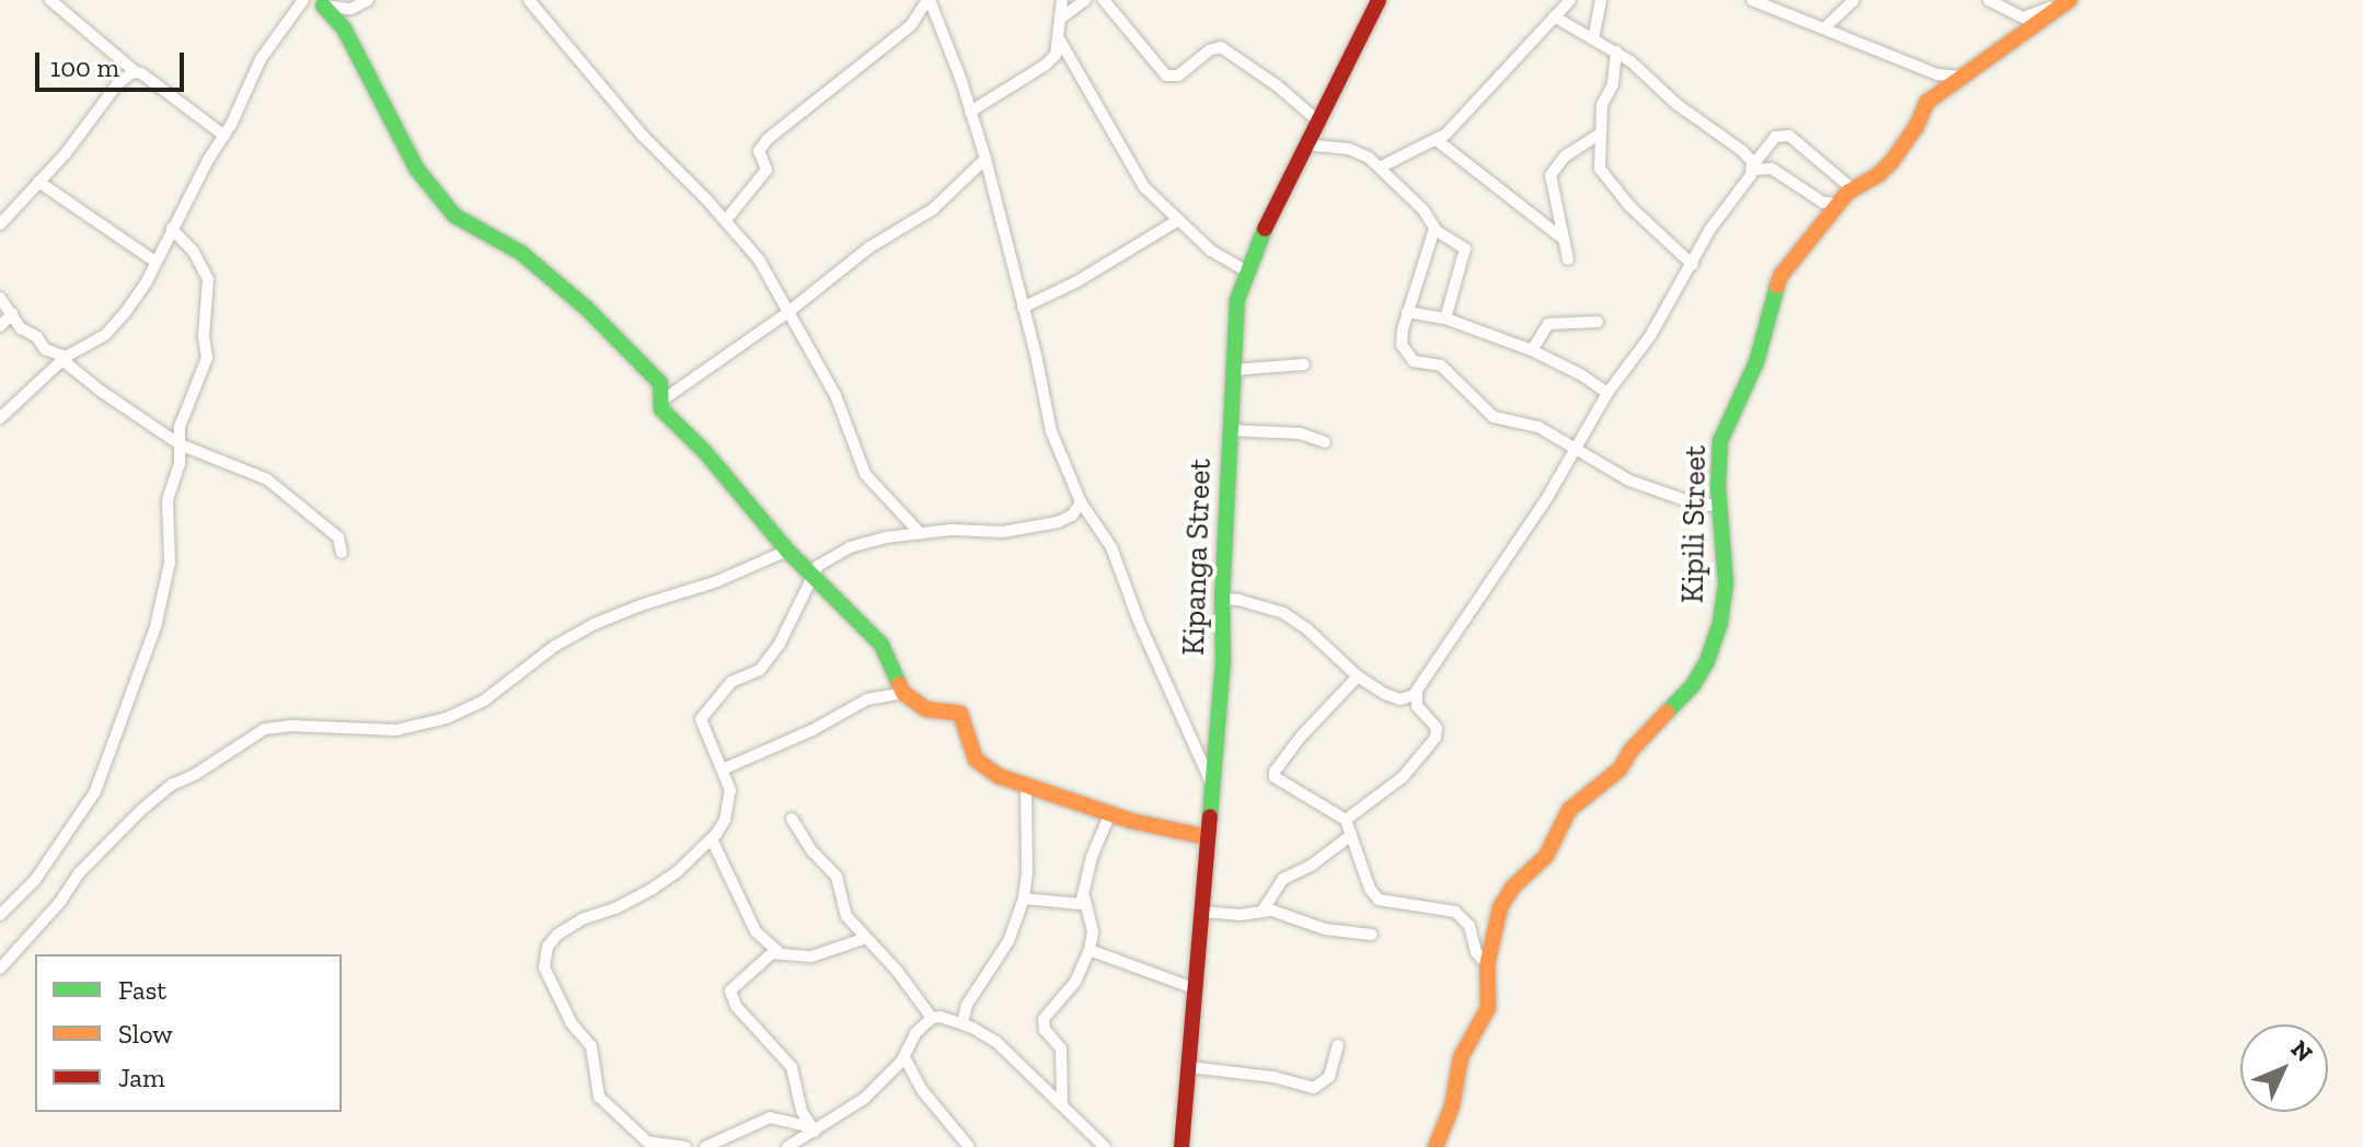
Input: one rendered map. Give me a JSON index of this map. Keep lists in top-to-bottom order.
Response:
{
  "streets": {
    "street": ["Kipili Street", "Kipanga Street"]
  },
  "legend": ["Fast", "Slow", "Jam"],
  "scale_bar": "100 m",
  "north": "top right"
}
